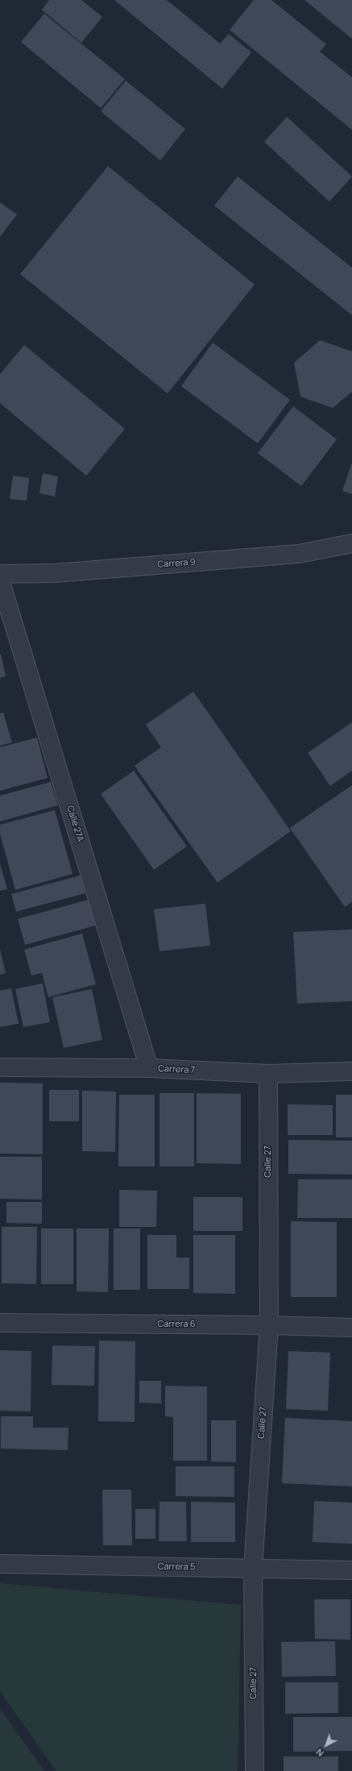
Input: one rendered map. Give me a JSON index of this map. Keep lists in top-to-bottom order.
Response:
{
  "streets": {
    "street": [
      "Carrera 9",
      "Calle 27A",
      "Carrera 7",
      "Calle 27",
      "Carrera 6",
      "Carrera 5"
    ]
  },
  "crossings": [
    ["Calle 27A", "Carrera 7"],
    ["Carrera 7", "Calle 27"],
    ["Calle 27", "Carrera 6"],
    ["Calle 27", "Carrera 5"]
  ],
  "north": "bottom left"
}
